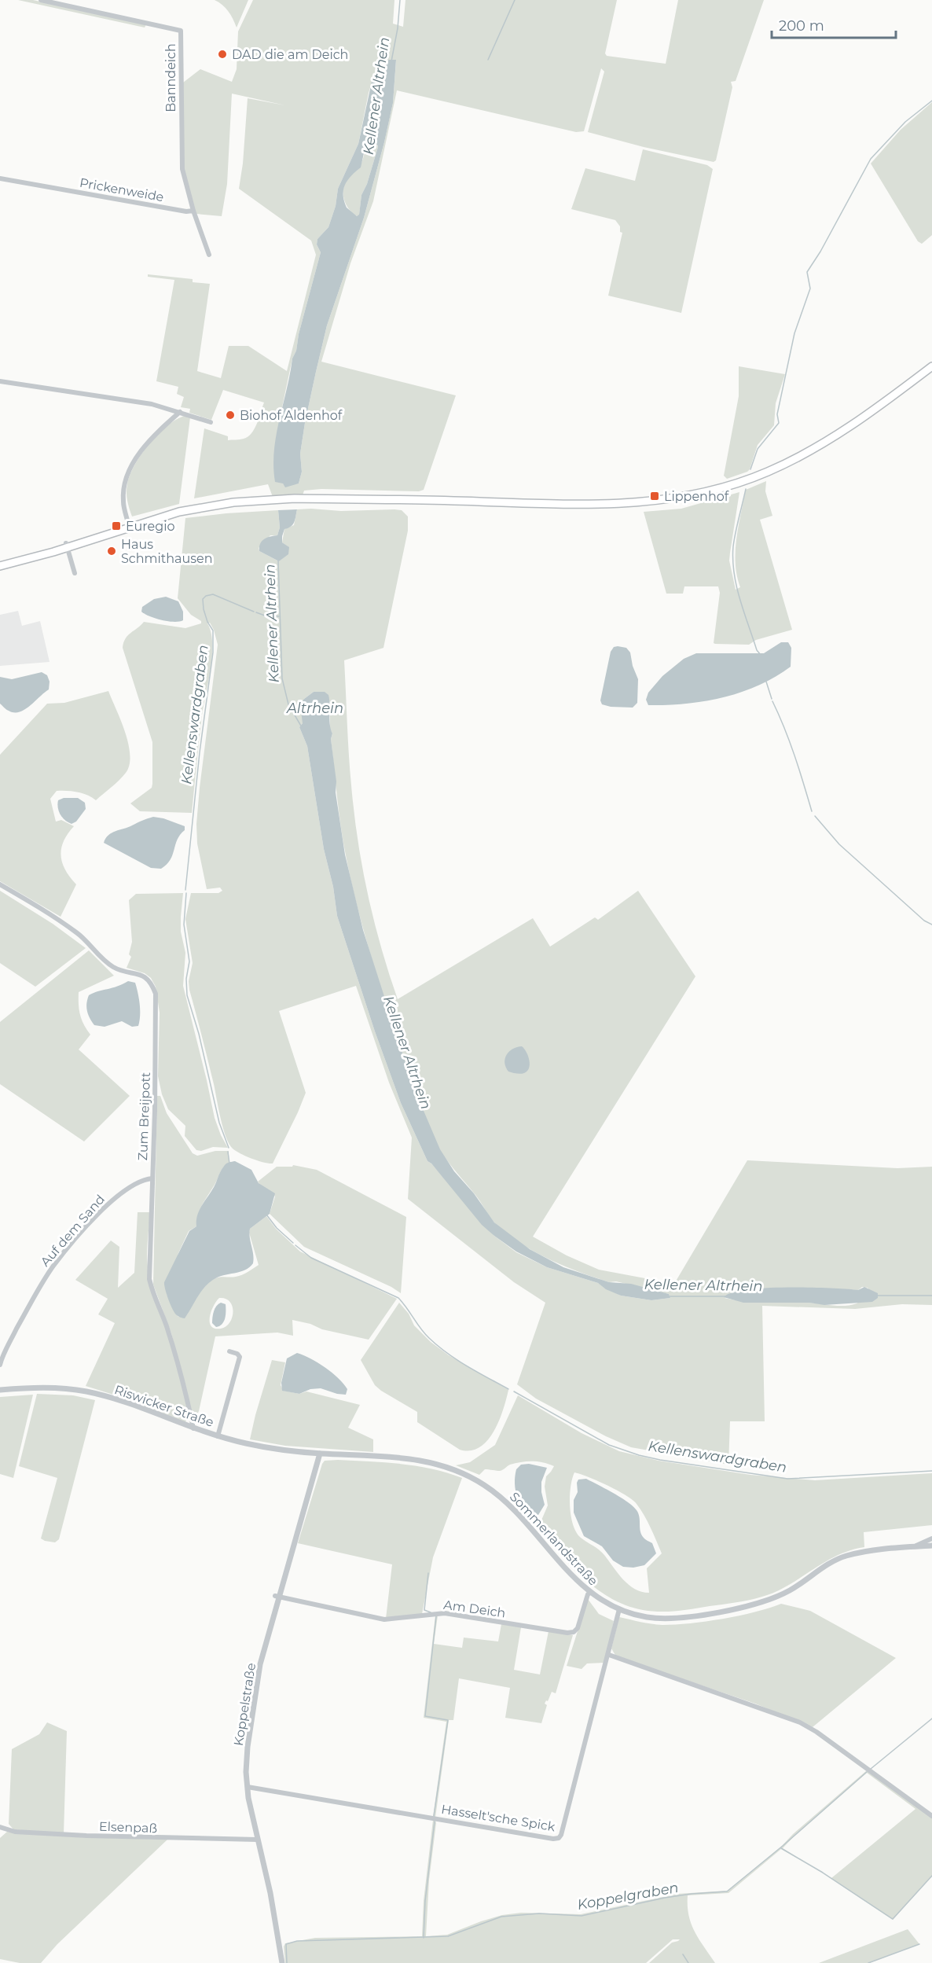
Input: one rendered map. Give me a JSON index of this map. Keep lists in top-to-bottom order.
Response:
{
  "streets": {
    "street": [
      "Banndeich",
      "Prickenweide",
      "Zum Breijpott",
      "Auf dem Sand",
      "Riswicker Straße",
      "Sommerlandstraße",
      "Am Deich",
      "Koppelstraße",
      "Hasselt'sche Spick",
      "Elsenpaß"
    ]
  },
  "crossings": [
    ["Banndeich", "Prickenweide"],
    ["Zum Breijpott", "Auf dem Sand"],
    ["Zum Breijpott", "Riswicker Straße"],
    ["Riswicker Straße", "Sommerlandstraße"],
    ["Riswicker Straße", "Koppelstraße"],
    ["Sommerlandstraße", "Am Deich"],
    ["Sommerlandstraße", "Koppelstraße"],
    ["Sommerlandstraße", "Hasselt'sche Spick"],
    ["Am Deich", "Koppelstraße"],
    ["Koppelstraße", "Hasselt'sche Spick"],
    ["Koppelstraße", "Elsenpaß"]
  ],
  "water": [
    "Kellener Altrhein",
    "Altrhein",
    "Kellenswardgraben",
    "Koppelgraben"
  ],
  "places": {
    "other": ["DAD die am Deich", "Biohof Aldenhof", "Haus Schmithausen"],
    "transit": ["Lippenhof", "Euregio"]
  },
  "scale_bar": "200 m"
}
